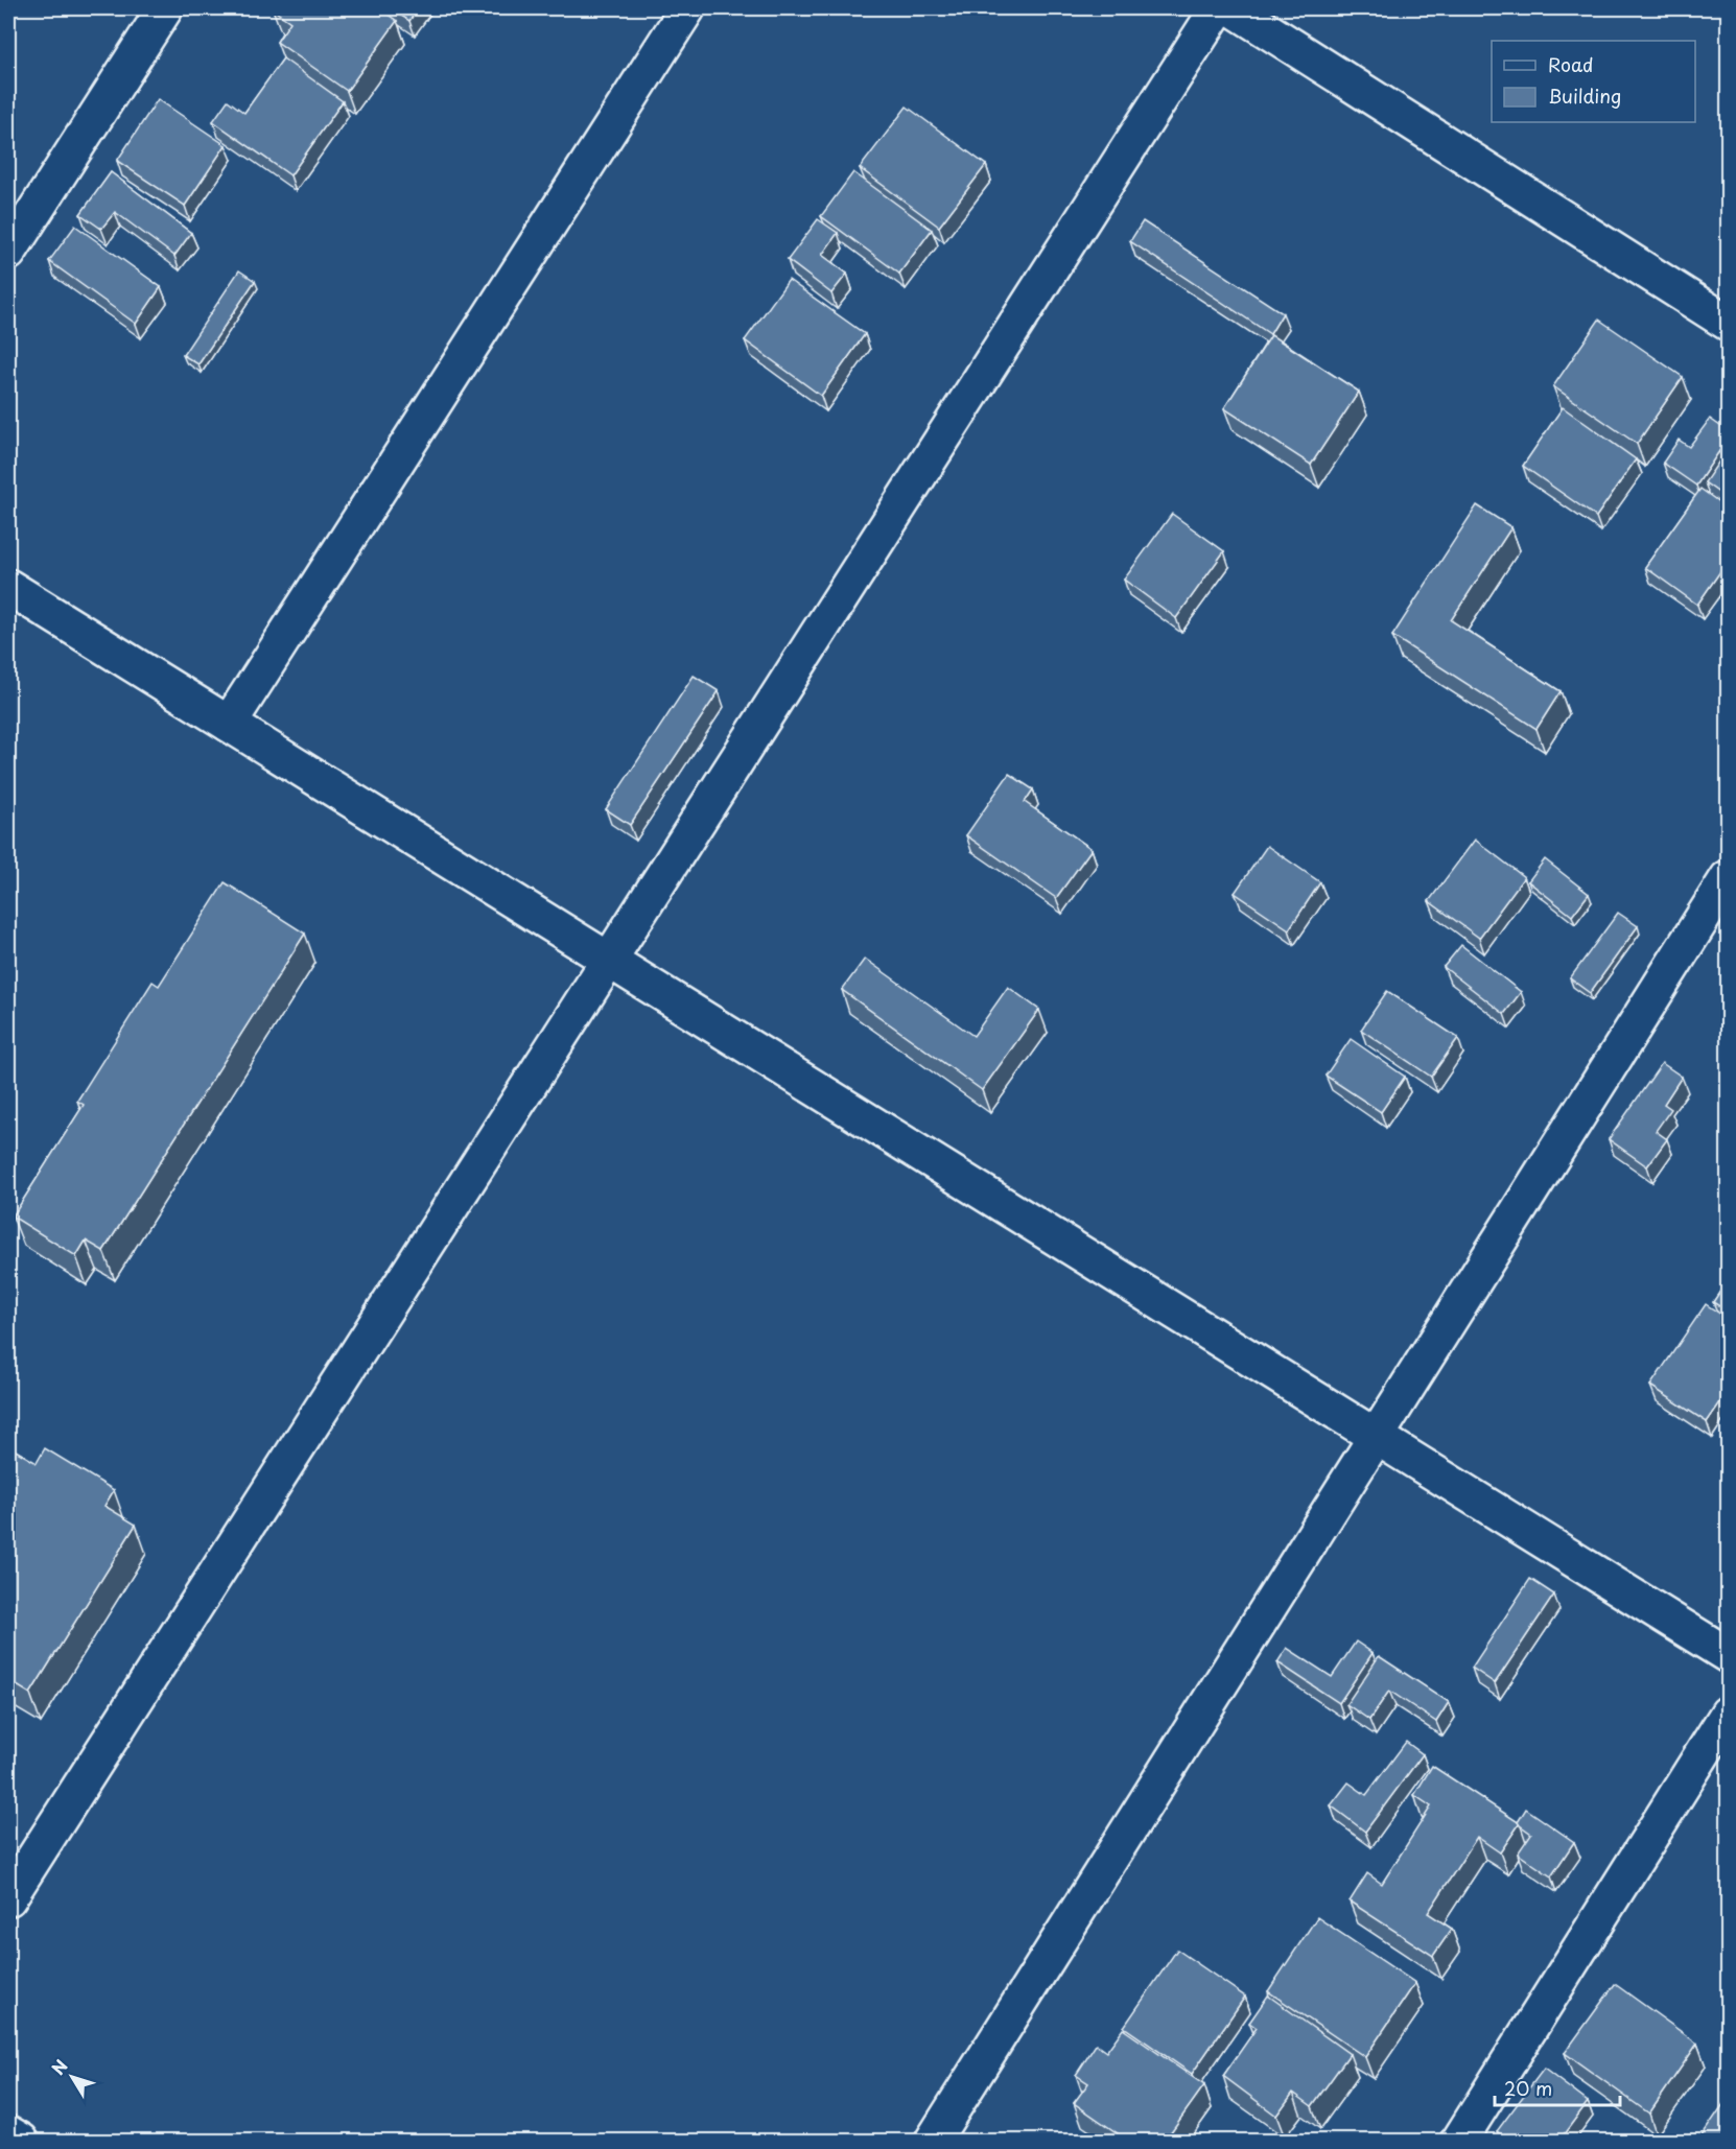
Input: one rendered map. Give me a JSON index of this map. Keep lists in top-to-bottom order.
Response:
{
  "legend": ["Road", "Building"],
  "scale_bar": "20 m",
  "north": "top left"
}
